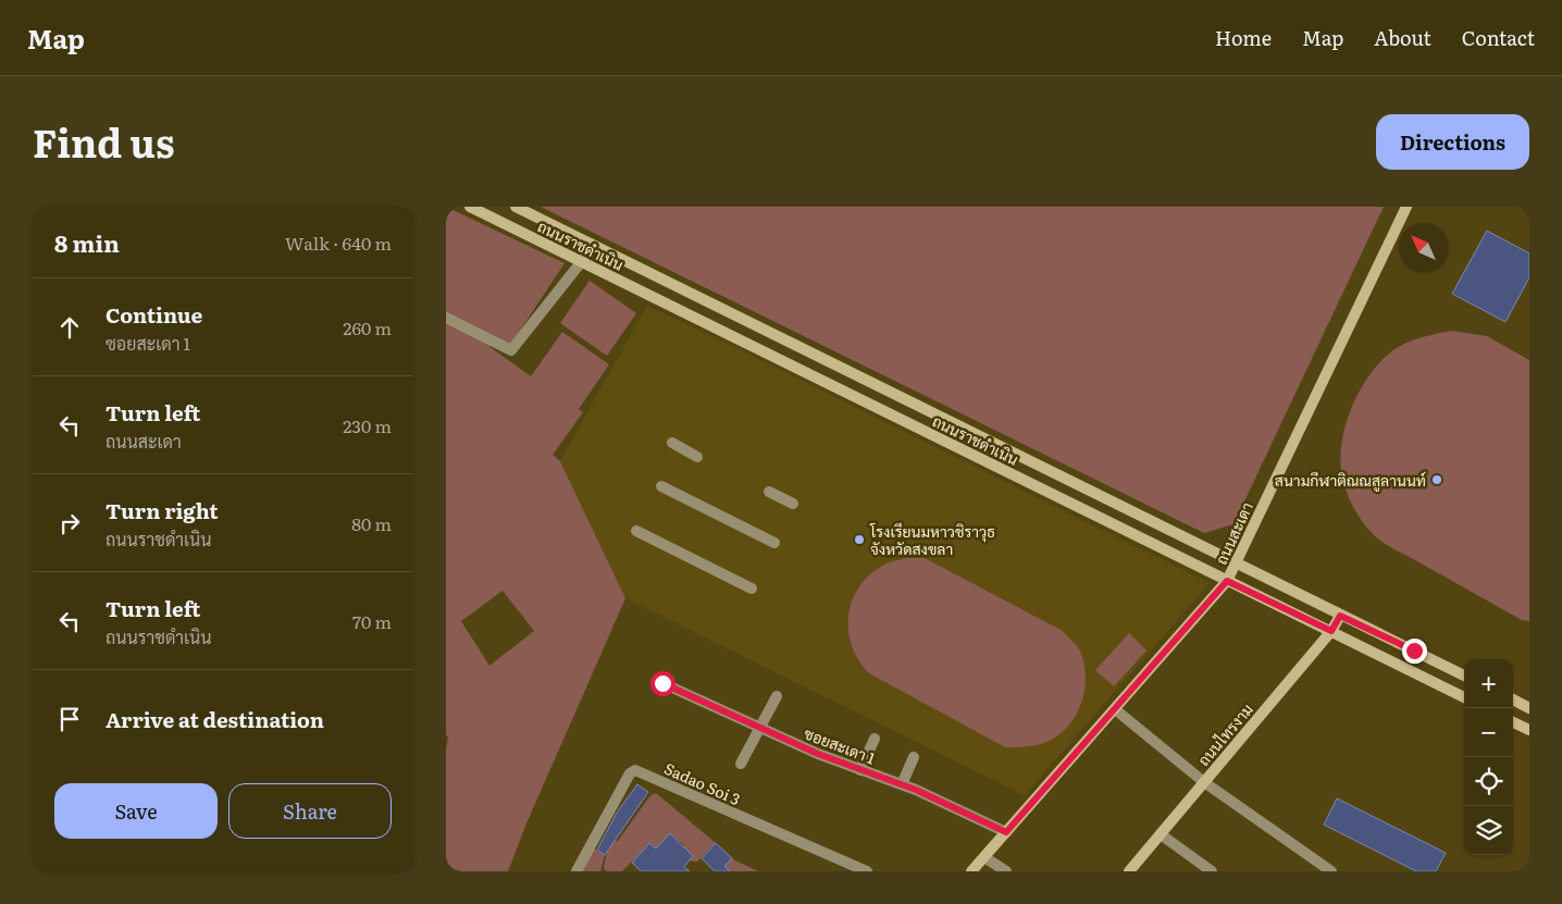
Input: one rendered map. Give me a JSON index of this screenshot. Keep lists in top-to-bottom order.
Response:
{
  "streets": {
    "street": [
      "ถนนราชดำเนิน",
      "ถนนสะเดา",
      "ถนนไทรงาม",
      "ซอยสะเดา 1",
      "Sadao Soi 3"
    ]
  },
  "crossings": [
    ["ถนนราชดำเนิน", "ถนนสะเดา"],
    ["ถนนราชดำเนิน", "ถนนไทรงาม"],
    ["ถนนสะเดา", "ซอยสะเดา 1"]
  ],
  "places": ["สนามกีฬาติณณสูลานนท์", "โรงเรียนมหาวชิราวุธ จังหวัดสงขลา"],
  "north": "top left",
  "page": {
    "header": "Map",
    "nav": [
      "Home",
      "Map",
      "About",
      "Contact"
    ],
    "title": "Find us",
    "buttons": [
      "Directions",
      ["Save", "Share"]
    ],
    "heading": ["8 min", "Walk · 640 m"],
    "list": [
      ["Continue", "ซอยสะเดา 1", "260 m"],
      ["Turn left", "ถนนสะเดา", "230 m"],
      ["Turn right", "ถนนราชดำเนิน", "80 m"],
      ["Turn left", "ถนนราชดำเนิน", "70 m"],
      "Arrive at destination"
    ],
    "map_buttons": ["+", "−"]
  }
}
